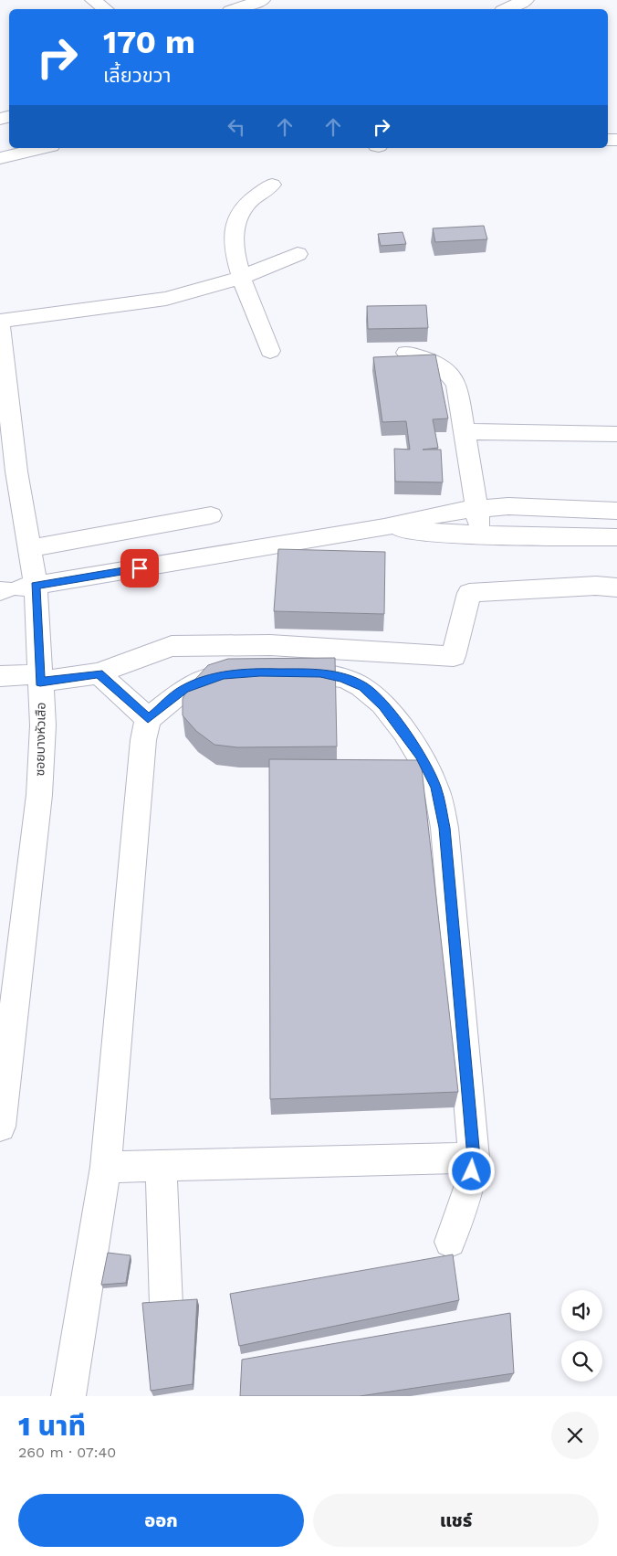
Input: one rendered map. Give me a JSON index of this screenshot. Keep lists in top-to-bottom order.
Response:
{
  "streets": {
    "street": ["ซอยบางหัวเสือ"]
  },
  "page": {
    "turn": ["170 m", "เลี้ยวขวา"],
    "heading": ["1 นาที", "260 m · 07:40"],
    "buttons": ["ออก", "แชร์"]
  }
}
